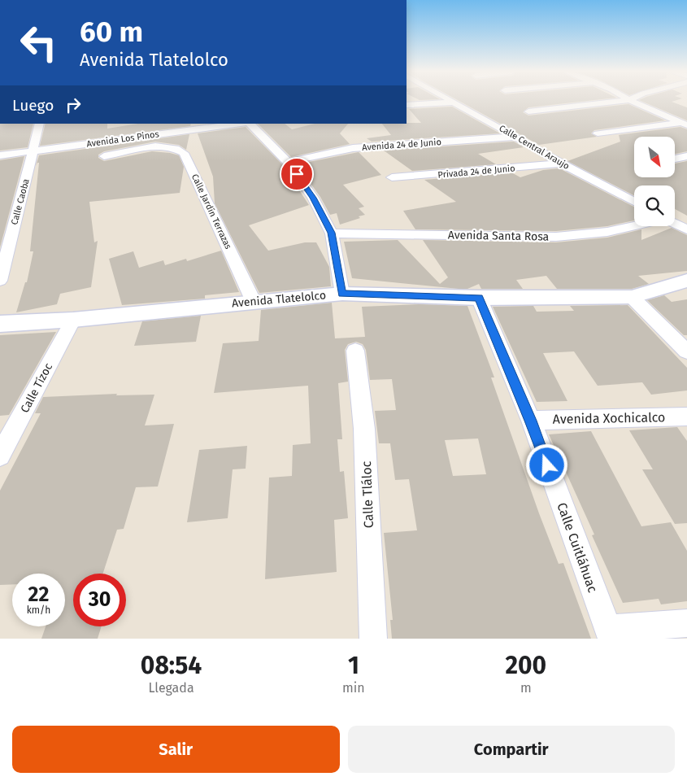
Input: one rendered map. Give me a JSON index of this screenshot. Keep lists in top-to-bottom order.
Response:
{
  "streets": {
    "street": [
      "Avenida Los Pinos",
      "Avenida 24 de Junio",
      "Calle Central Araujo",
      "Privada 24 de Junio",
      "Calle Caoba",
      "Calle Jardín Terrazas",
      "Avenida Santa Rosa",
      "Avenida Tlatelolco",
      "Calle Tízoc",
      "Avenida Xochicalco",
      "Calle Tláloc",
      "Calle Cuitláhuac"
    ]
  },
  "crossings": [
    ["Avenida Los Pinos", "Calle Caoba"],
    ["Avenida Los Pinos", "Calle Jardín Terrazas"],
    ["Avenida 24 de Junio", "Calle Central Araujo"],
    ["Calle Central Araujo", "Privada 24 de Junio"],
    ["Calle Jardín Terrazas", "Avenida Tlatelolco"],
    ["Avenida Tlatelolco", "Calle Tízoc"],
    ["Avenida Tlatelolco", "Calle Cuitláhuac"],
    ["Avenida Xochicalco", "Calle Cuitláhuac"]
  ],
  "north": "bottom right",
  "page": {
    "turn": ["60 m", "Avenida Tlatelolco"],
    "then": "Luego",
    "speed": "22 km/h",
    "limit": "30",
    "eta": [
      "08:54",
      "Llegada",
      "1",
      "min",
      "200",
      "m"
    ],
    "buttons": ["Salir", "Compartir"]
  }
}
